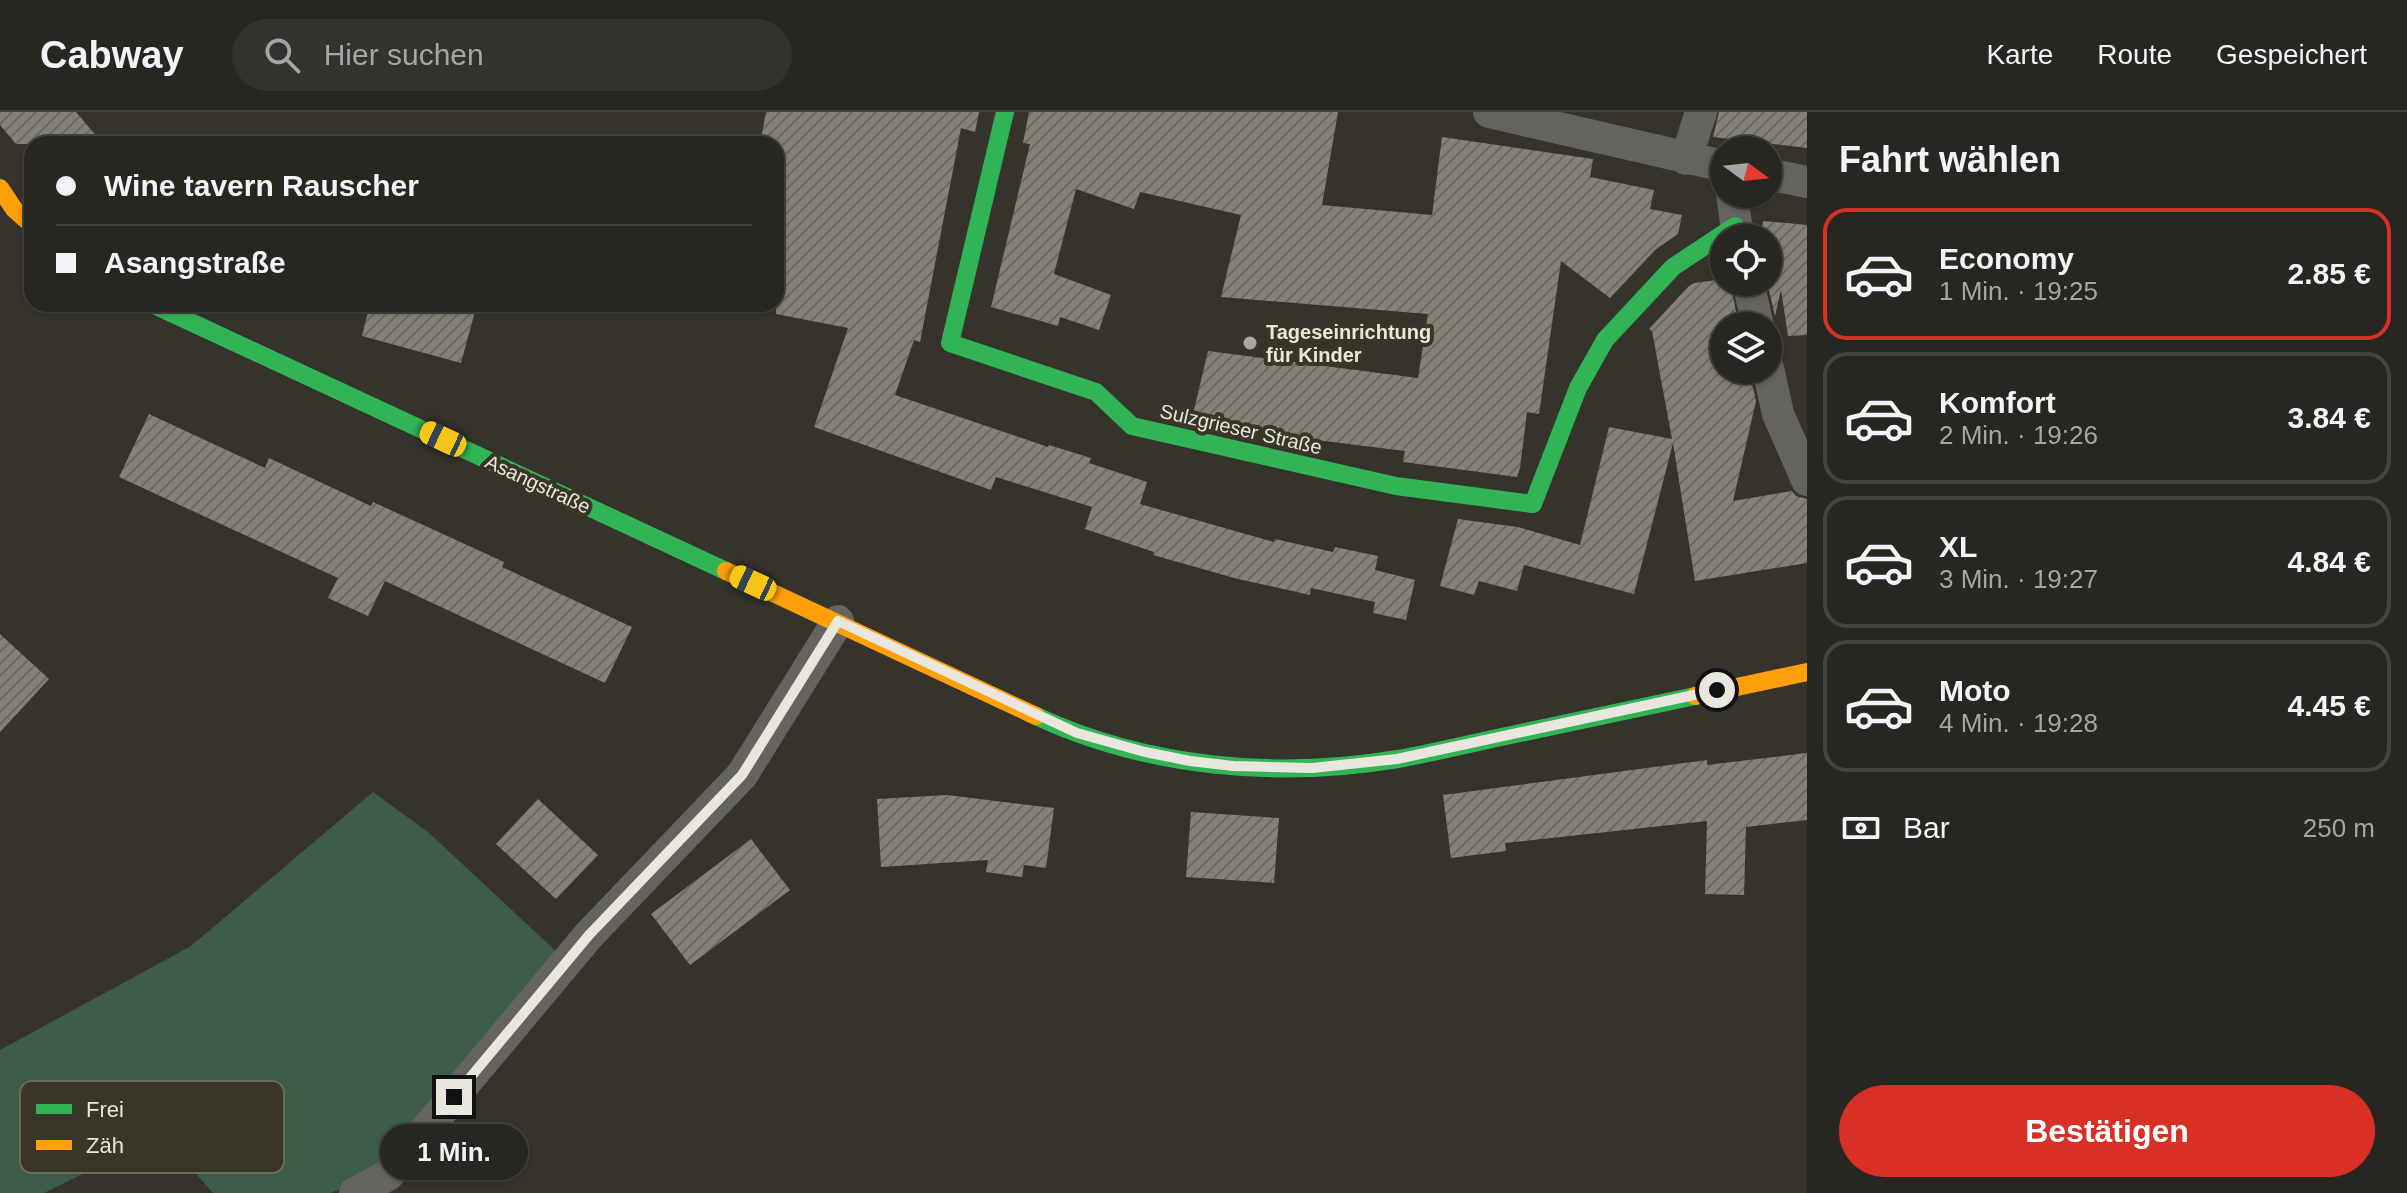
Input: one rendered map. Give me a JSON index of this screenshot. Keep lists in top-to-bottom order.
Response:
{
  "streets": {
    "street": ["Sulzgrieser Straße", "Asangstraße"]
  },
  "places": ["Tageseinrichtung für Kinder"],
  "legend": ["Frei", "Zäh"],
  "north": "right",
  "page": {
    "header": "Cabway",
    "search": "Hier suchen",
    "nav": ["Karte", "Route", "Gespeichert"],
    "heading": "Fahrt wählen",
    "banner": ["Wine tavern Rauscher", "Asangstraße"],
    "list": [
      {
        "name": "Economy",
        "note": "1 Min. · 19:25",
        "value": "2.85 €"
      },
      {
        "name": "Komfort",
        "note": "2 Min. · 19:26",
        "value": "3.84 €"
      },
      {
        "name": "XL",
        "note": "3 Min. · 19:27",
        "value": "4.84 €"
      },
      {
        "name": "Moto",
        "note": "4 Min. · 19:28",
        "value": "4.45 €"
      }
    ],
    "pay": ["Bar", "250 m"],
    "buttons": "Bestätigen",
    "bubble": "1 Min."
  }
}
